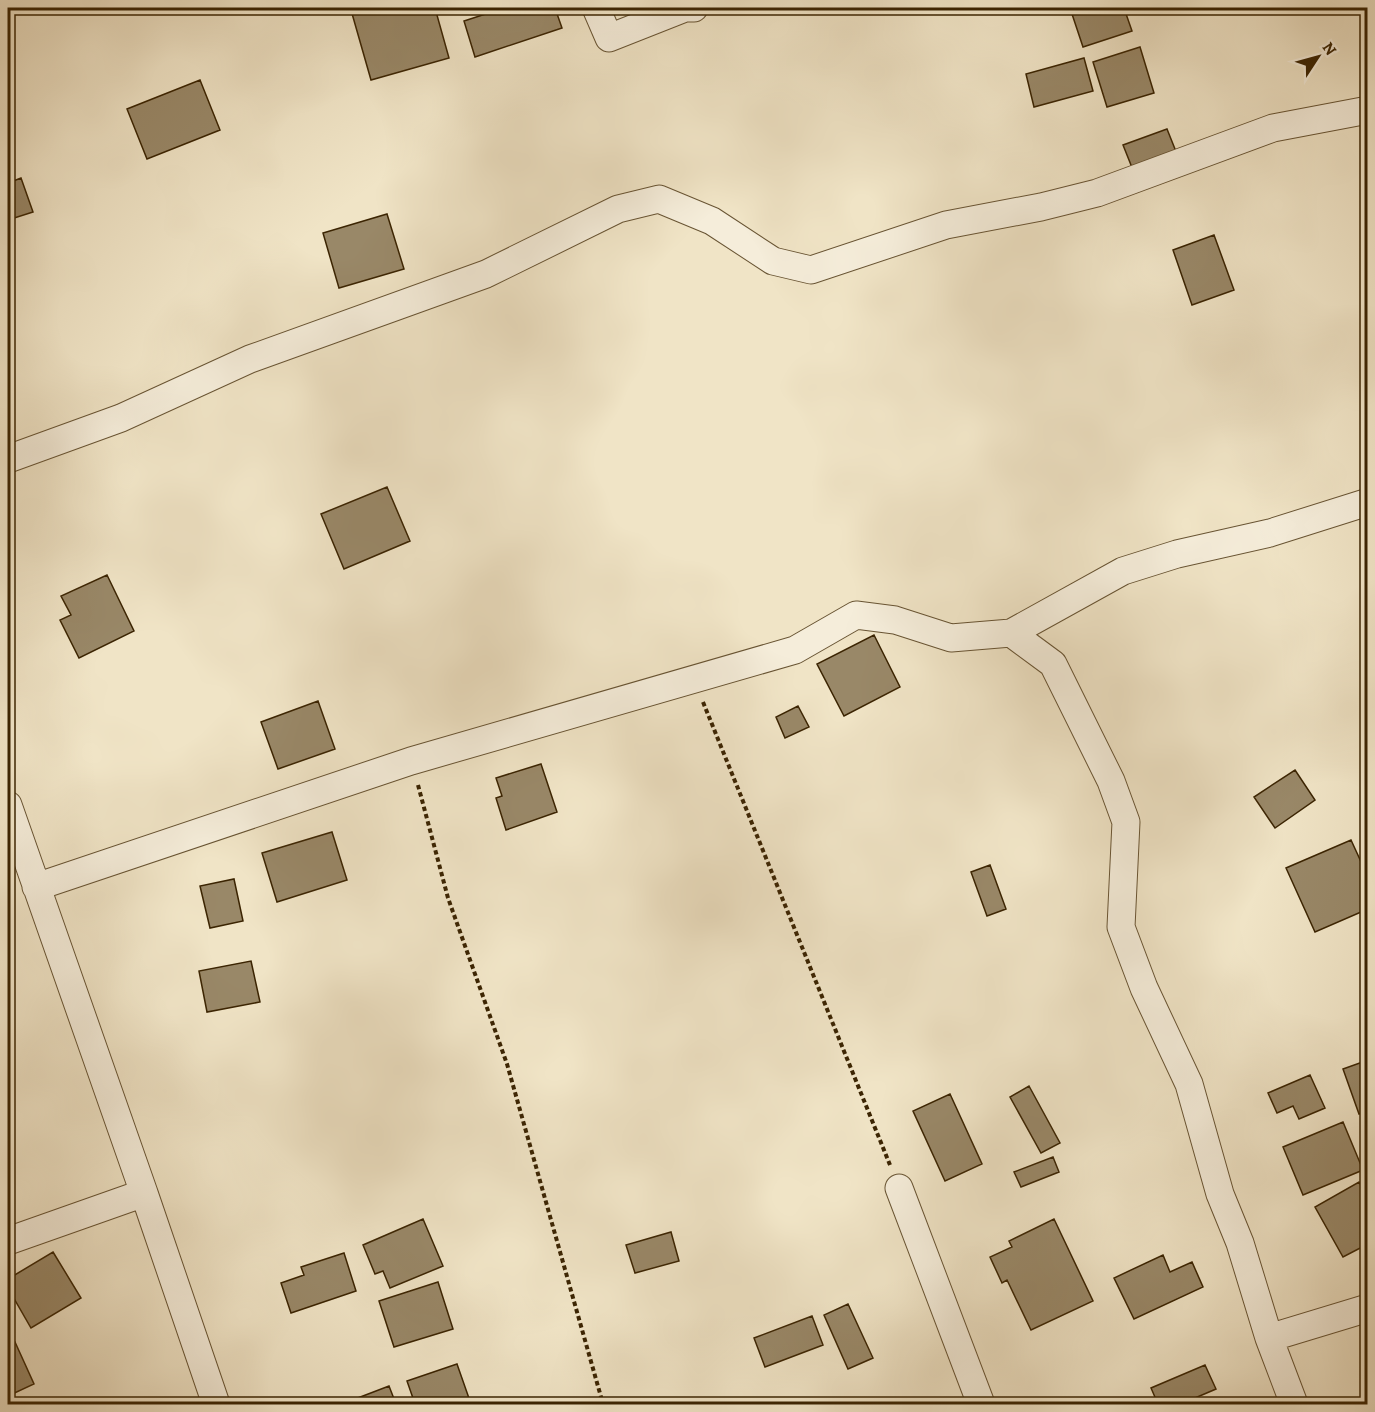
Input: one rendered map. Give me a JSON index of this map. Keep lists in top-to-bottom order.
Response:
{
  "north": "top right"
}
